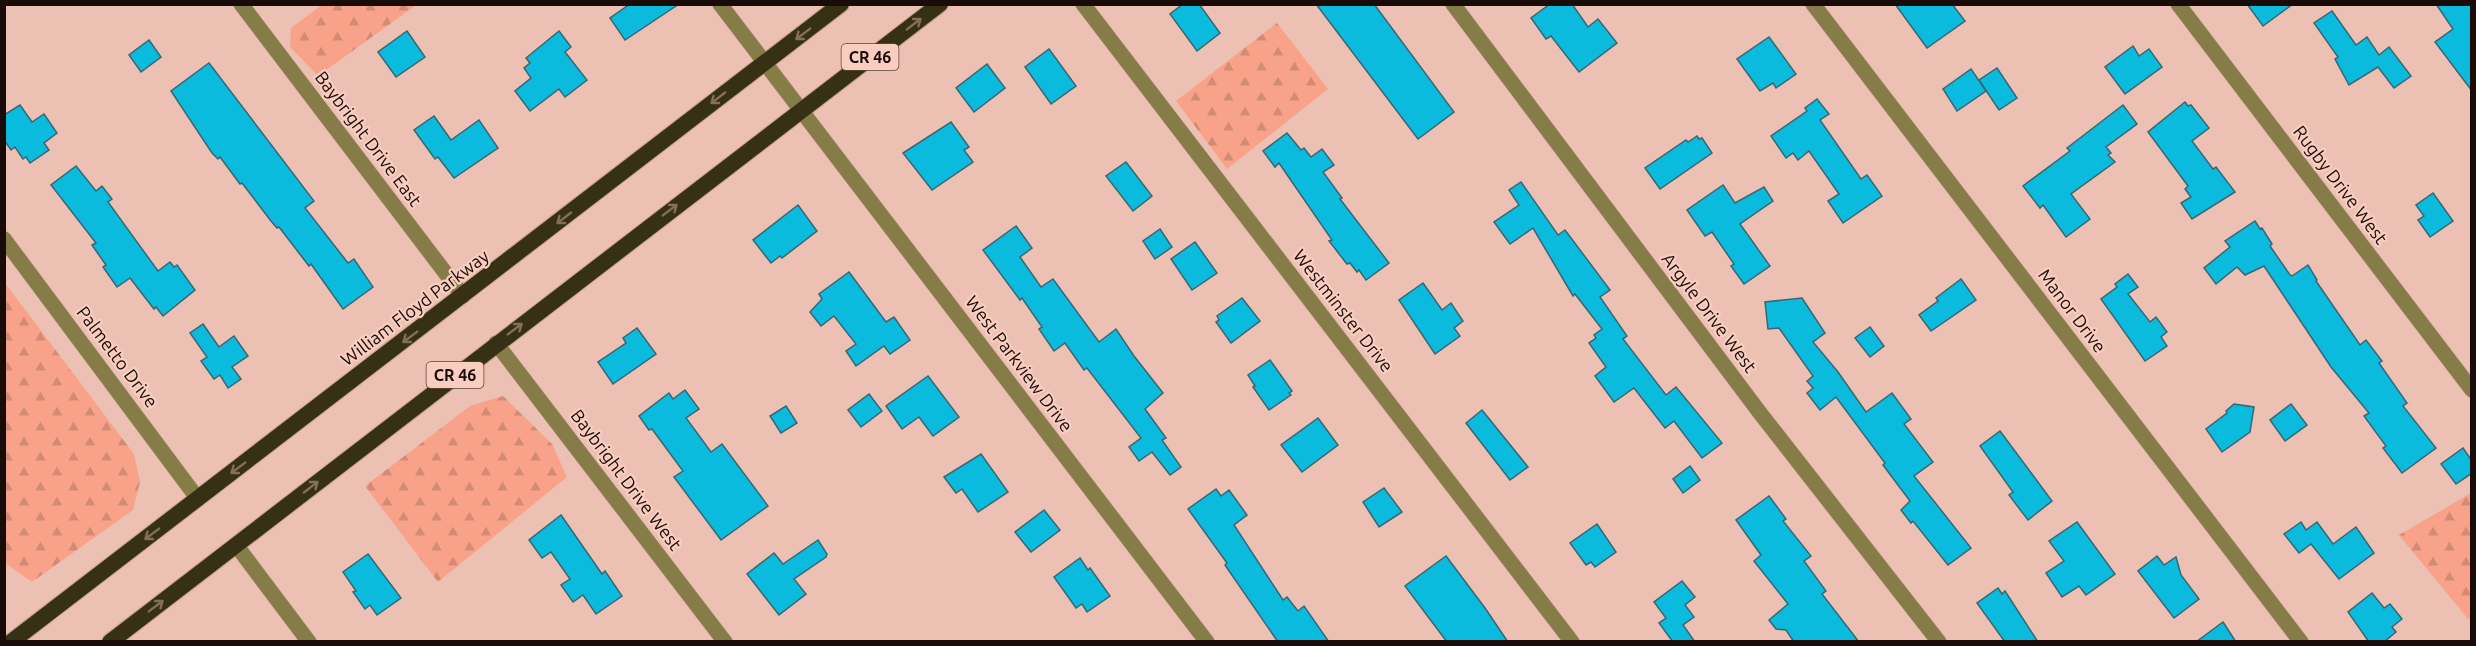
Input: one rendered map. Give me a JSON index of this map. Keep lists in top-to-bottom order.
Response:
{
  "streets": {
    "highway": ["CR 46", "William Floyd Parkway"],
    "street": [
      "Baybright Drive East",
      "Rugby Drive West",
      "Westminster Drive",
      "Manor Drive",
      "Argyle Drive West",
      "Palmetto Drive",
      "West Parkview Drive",
      "Baybright Drive West"
    ]
  },
  "crossings": [
    ["CR 46", "West Parkview Drive"],
    ["CR 46", "Baybright Drive West"],
    ["Baybright Drive East", "William Floyd Parkway"],
    ["William Floyd Parkway", "Palmetto Drive"],
    ["William Floyd Parkway", "West Parkview Drive"]
  ]
}
